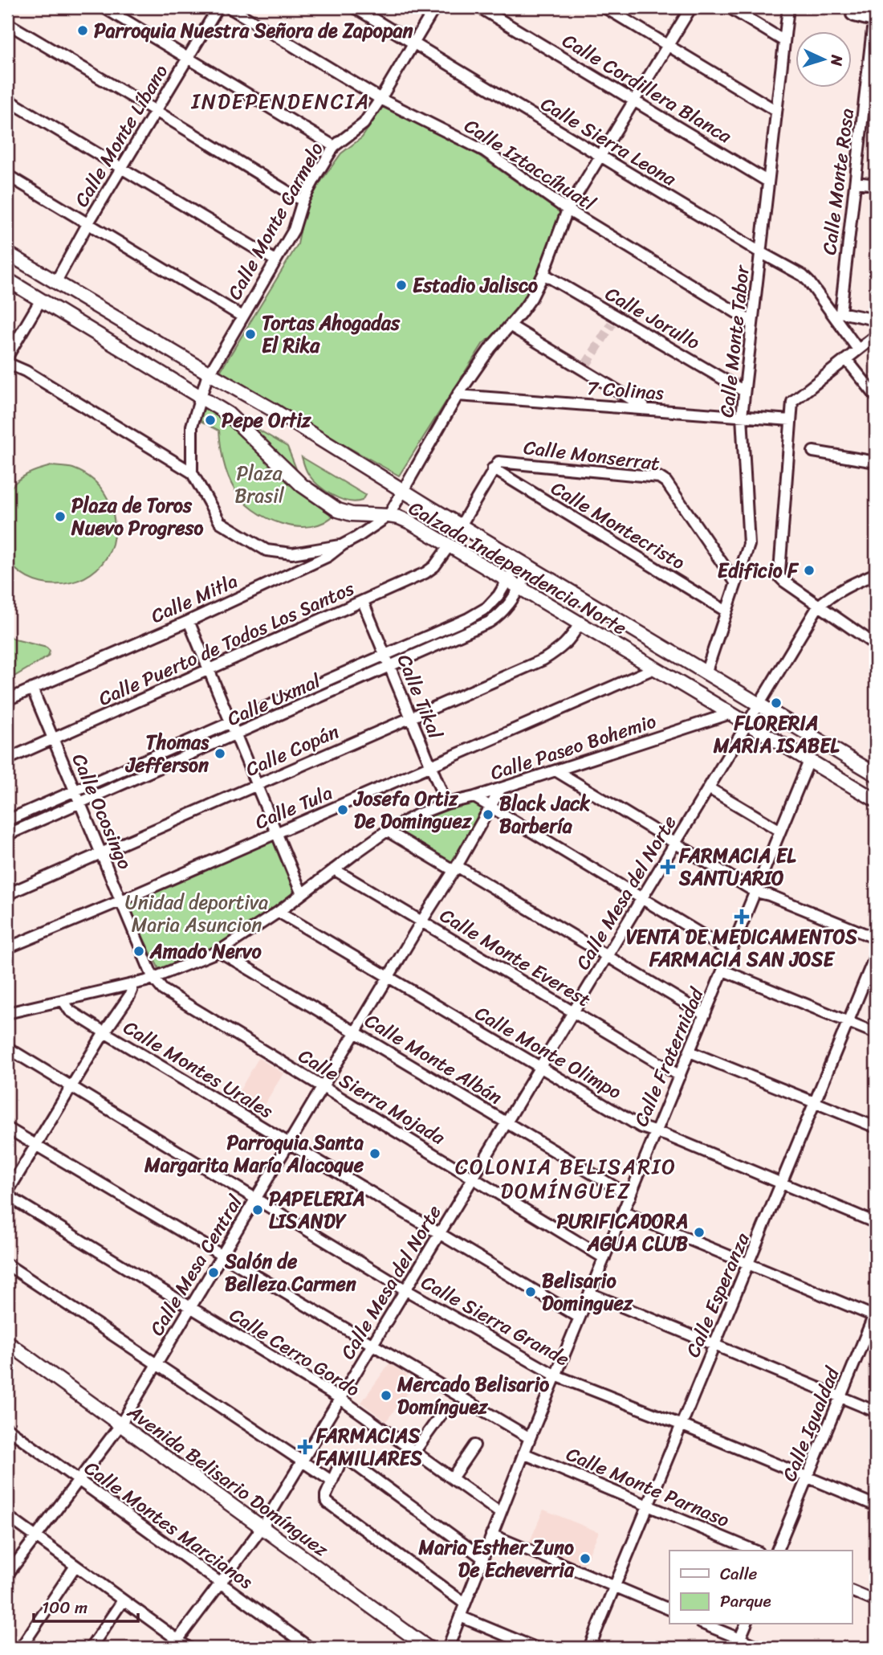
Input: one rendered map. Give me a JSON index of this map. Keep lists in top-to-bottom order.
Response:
{
  "streets": {
    "main road": ["Calzada Independencia Norte", "Avenida Belisario Domínguez"],
    "street": [
      "Calle Cordillera Blanca",
      "Calle Monte Líbano",
      "Calle Sierra Leona",
      "Calle Iztaccíhuatl",
      "Calle Monte Rosa",
      "Calle Monte Carmelo",
      "Calle Jorullo",
      "Calle Monte Tabor",
      "7 Colinas",
      "Calle Monserrat",
      "Calle Montecristo",
      "Calle Mitla",
      "Calle Puerto de Todos Los Santos",
      "Calle Tikal",
      "Calle Uxmal",
      "Calle Paseo Bohemio",
      "Calle Copán",
      "Calle Tula",
      "Calle Ocosingo",
      "Calle Mesa del Norte",
      "Calle Monte Everest",
      "Calle Monte Olimpo",
      "Calle Fraternidad",
      "Calle Monte Albán",
      "Calle Montes Urales",
      "Calle Sierra Mojada",
      "Calle Mesa Central",
      "Calle Esperanza",
      "Calle Sierra Grande",
      "Calle Cerro Gordo",
      "Calle Igualdad",
      "Calle Monte Parnaso",
      "Calle Montes Marcianos"
    ]
  },
  "crossings": [
    ["Calle Cordillera Blanca", "Calle Monte Tabor"],
    ["Calle Monte Líbano", "Calzada Independencia Norte"],
    ["Calle Sierra Leona", "Calle Monte Rosa"],
    ["Calle Sierra Leona", "Calle Monte Carmelo"],
    ["Calle Sierra Leona", "Calle Monte Tabor"],
    ["Calle Iztaccíhuatl", "Calle Monte Carmelo"],
    ["Calle Iztaccíhuatl", "Calle Monte Tabor"],
    ["Calle Monte Carmelo", "Calzada Independencia Norte"],
    ["Calle Jorullo", "Calle Monte Tabor"],
    ["Calle Monte Tabor", "7 Colinas"],
    ["Calle Monte Tabor", "Calle Monserrat"],
    ["Calle Monte Tabor", "Calle Montecristo"],
    ["Calle Monte Tabor", "Calzada Independencia Norte"],
    ["Calle Monserrat", "Calle Montecristo"],
    ["Calzada Independencia Norte", "Calle Mitla"],
    ["Calzada Independencia Norte", "Calle Puerto de Todos Los Santos"],
    ["Calzada Independencia Norte", "Calle Uxmal"],
    ["Calzada Independencia Norte", "Calle Paseo Bohemio"],
    ["Calzada Independencia Norte", "Calle Copán"],
    ["Calzada Independencia Norte", "Calle Tula"],
    ["Calzada Independencia Norte", "Calle Mesa del Norte"],
    ["Calzada Independencia Norte", "Calle Fraternidad"],
    ["Calle Mitla", "Calle Ocosingo"],
    ["Calle Puerto de Todos Los Santos", "Calle Tikal"],
    ["Calle Puerto de Todos Los Santos", "Calle Ocosingo"],
    ["Calle Tikal", "Calle Uxmal"],
    ["Calle Tikal", "Calle Paseo Bohemio"],
    ["Calle Tikal", "Calle Copán"],
    ["Calle Tikal", "Calle Tula"],
    ["Calle Uxmal", "Calle Ocosingo"],
    ["Calle Paseo Bohemio", "Calle Ocosingo"],
    ["Calle Paseo Bohemio", "Calle Monte Everest"],
    ["Calle Paseo Bohemio", "Calle Monte Olimpo"],
    ["Calle Paseo Bohemio", "Calle Monte Albán"],
    ["Calle Paseo Bohemio", "Calle Montes Urales"],
    ["Calle Paseo Bohemio", "Calle Sierra Mojada"],
    ["Calle Paseo Bohemio", "Calle Mesa Central"],
    ["Calle Copán", "Calle Ocosingo"],
    ["Calle Tula", "Calle Ocosingo"],
    ["Calle Ocosingo", "Calle Sierra Mojada"],
    ["Calle Mesa del Norte", "Calle Monte Everest"],
    ["Calle Mesa del Norte", "Calle Monte Olimpo"],
    ["Calle Mesa del Norte", "Calle Monte Albán"],
    ["Calle Mesa del Norte", "Calle Montes Urales"],
    ["Calle Mesa del Norte", "Calle Sierra Mojada"],
    ["Calle Mesa del Norte", "Calle Sierra Grande"],
    ["Calle Mesa del Norte", "Calle Cerro Gordo"],
    ["Calle Mesa del Norte", "Avenida Belisario Domínguez"],
    ["Calle Mesa del Norte", "Calle Montes Marcianos"],
    ["Calle Monte Everest", "Calle Fraternidad"],
    ["Calle Monte Everest", "Calle Mesa Central"],
    ["Calle Monte Olimpo", "Calle Fraternidad"],
    ["Calle Monte Olimpo", "Calle Mesa Central"],
    ["Calle Monte Olimpo", "Calle Esperanza"],
    ["Calle Fraternidad", "Calle Monte Albán"],
    ["Calle Fraternidad", "Calle Montes Urales"],
    ["Calle Fraternidad", "Calle Sierra Mojada"],
    ["Calle Fraternidad", "Calle Sierra Grande"],
    ["Calle Fraternidad", "Calle Cerro Gordo"],
    ["Calle Fraternidad", "Calle Monte Parnaso"],
    ["Calle Monte Albán", "Calle Mesa Central"],
    ["Calle Montes Urales", "Calle Mesa Central"],
    ["Calle Sierra Mojada", "Calle Mesa Central"],
    ["Calle Mesa Central", "Calle Sierra Grande"],
    ["Calle Mesa Central", "Calle Cerro Gordo"],
    ["Calle Mesa Central", "Avenida Belisario Domínguez"],
    ["Calle Mesa Central", "Calle Montes Marcianos"],
    ["Calle Esperanza", "Calle Sierra Grande"],
    ["Calle Esperanza", "Calle Monte Parnaso"],
    ["Calle Sierra Grande", "Calle Igualdad"]
  ],
  "districts": ["INDEPENDENCIA", "COLONIA BELISARIO DOMÍNGUEZ"],
  "parks": ["Plaza Brasil", "Unidad deportiva Maria Asuncion"],
  "places": {
    "other": [
      "Parroquia Nuestra Señora de Zapopan",
      "Estadio Jalisco",
      "Tortas Ahogadas El Rika",
      "Pepe Ortiz",
      "Plaza de Toros Nuevo Progreso",
      "Edificio F",
      "FLORERIA MARIA ISABEL",
      "Thomas Jefferson",
      "Josefa Ortiz De Dominguez",
      "Black Jack Barbería",
      "Amado Nervo",
      "Parroquia Santa Margarita María Alacoque",
      "PAPELERIA LISANDY",
      "PURIFICADORA AGUA CLUB",
      "Salón de Belleza Carmen",
      "Belisario Dominguez",
      "Mercado Belisario Domínguez",
      "Maria Esther Zuno De Echeverria"
    ],
    "health": ["FARMACIA EL SANTUARIO", "VENTA DE MEDICAMENTOS FARMACIA SAN JOSE", "FARMACIAS FAMILIARES"]
  },
  "legend": ["Calle", "Parque"],
  "scale_bar": "100 m",
  "north": "right"
}
